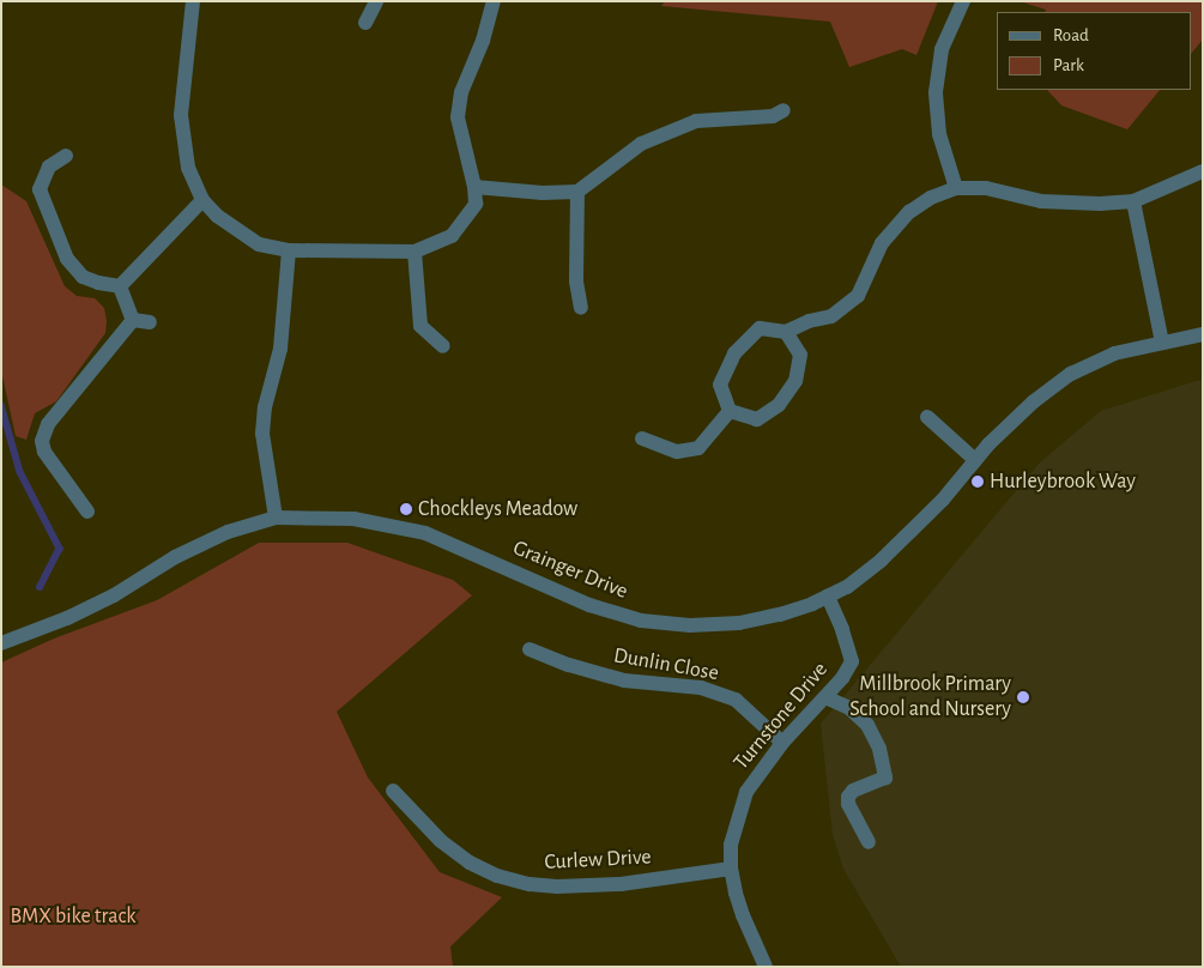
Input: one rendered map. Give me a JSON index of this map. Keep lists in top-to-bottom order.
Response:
{
  "streets": {
    "street": [
      "Grainger Drive",
      "Dunlin Close",
      "Turnstone Drive",
      "Curlew Drive"
    ]
  },
  "crossings": [
    ["Grainger Drive", "Turnstone Drive"],
    ["Dunlin Close", "Turnstone Drive"],
    ["Turnstone Drive", "Curlew Drive"]
  ],
  "parks": ["BMX bike track"],
  "places": ["Hurleybrook Way", "Chockleys Meadow", "Millbrook Primary School and Nursery"],
  "legend": ["Road", "Park"]
}
